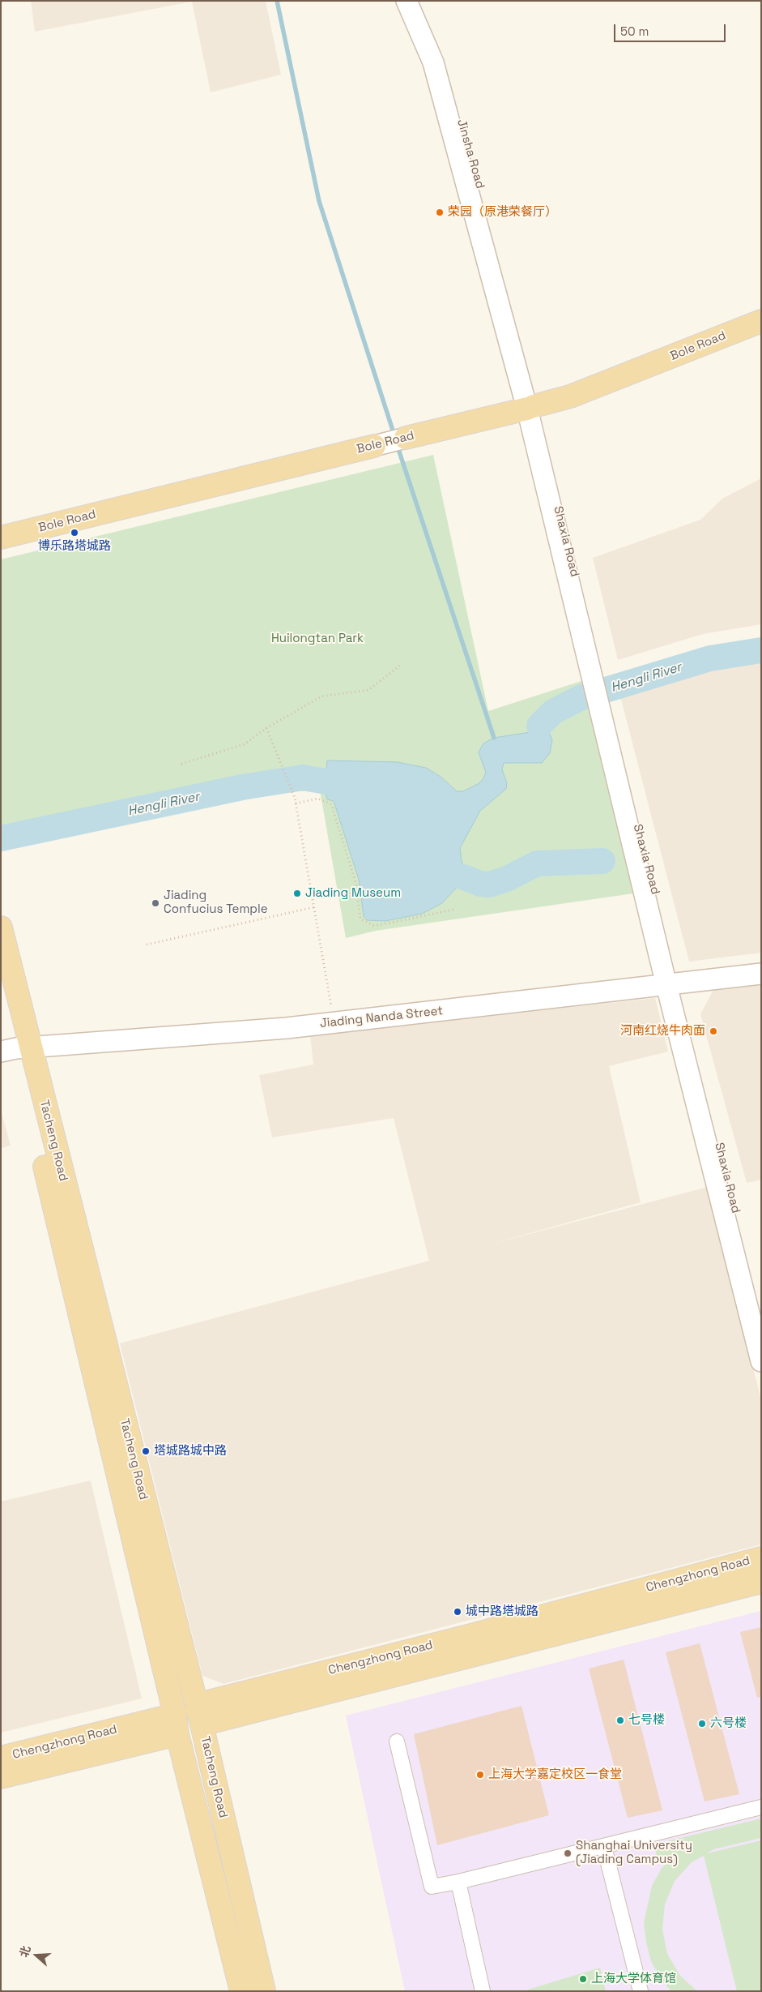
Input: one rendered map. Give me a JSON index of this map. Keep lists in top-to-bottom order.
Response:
{
  "streets": {
    "main road": ["Bole Road", "Tacheng Road", "Chengzhong Road"],
    "street": ["Jinsha Road", "Shaxia Road", "Jiading Nanda Street"]
  },
  "crossings": [
    ["Jinsha Road", "Bole Road"],
    ["Jinsha Road", "Shaxia Road"],
    ["Bole Road", "Shaxia Road"],
    ["Shaxia Road", "Jiading Nanda Street"],
    ["Jiading Nanda Street", "Tacheng Road"],
    ["Tacheng Road", "Chengzhong Road"]
  ],
  "water": ["Hengli River"],
  "parks": ["Huilongtan Park"],
  "places": [
    "荣园（原港荣餐厅）",
    "博乐路塔城路",
    "Jiading Museum",
    "Jiading Confucius Temple",
    "河南红烧牛肉面",
    "塔城路城中路",
    "城中路塔城路",
    "七号楼",
    "六号楼",
    "上海大学嘉定校区一食堂",
    "Shanghai University (Jiading Campus)",
    "上海大学体育馆"
  ],
  "scale_bar": "50 m",
  "north": "left"
}
